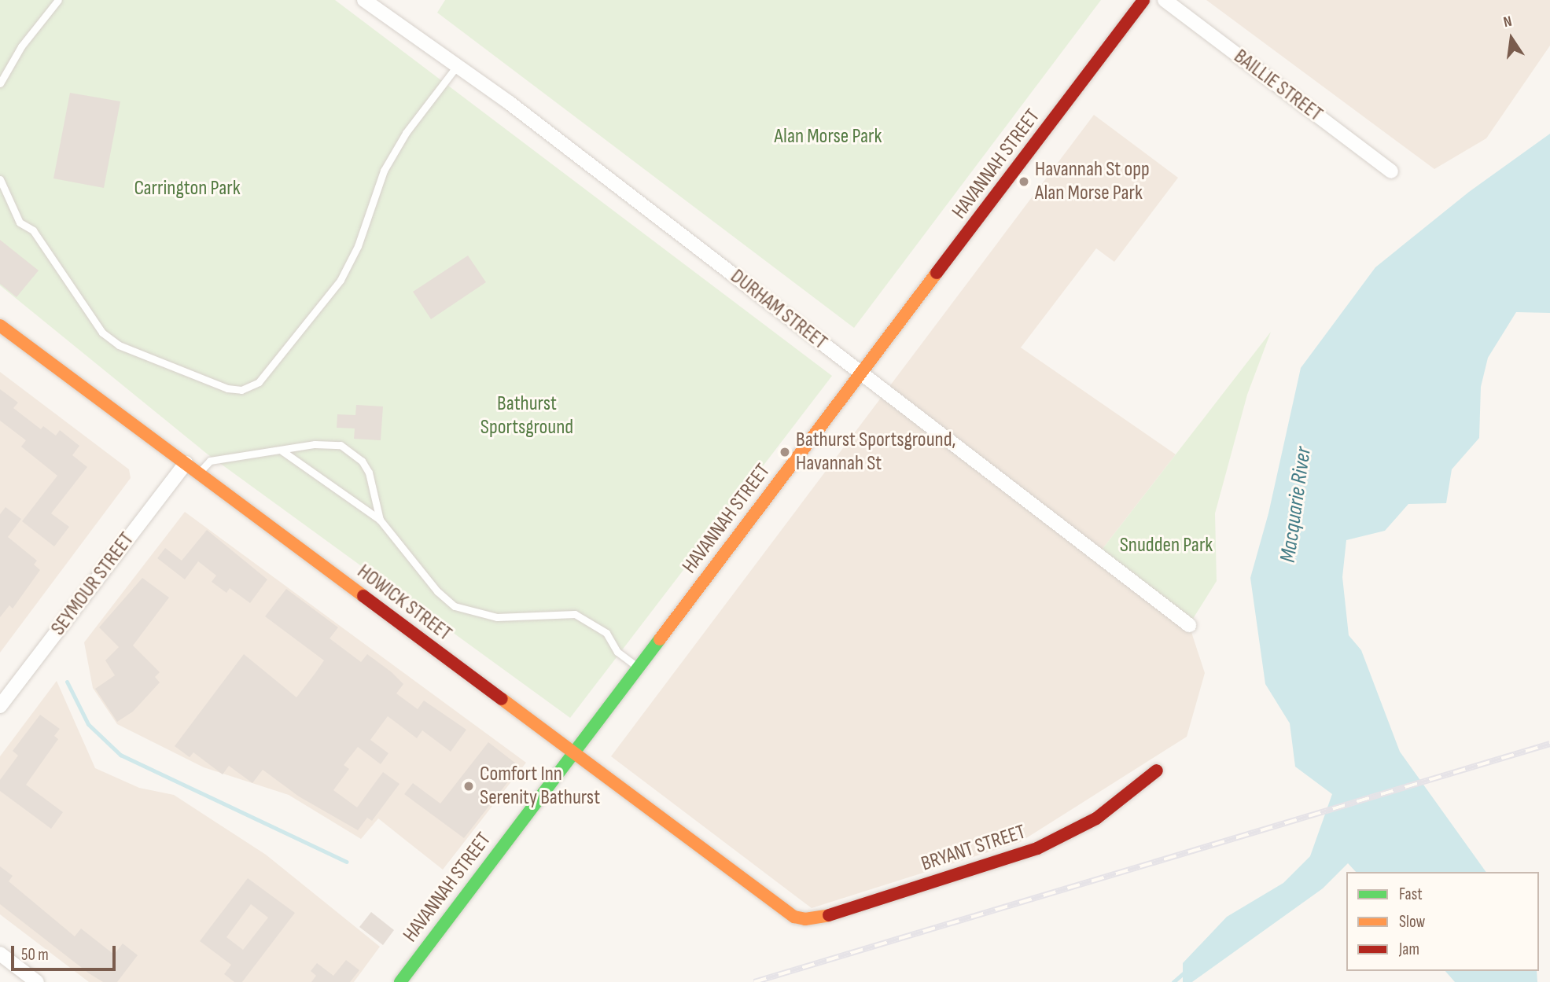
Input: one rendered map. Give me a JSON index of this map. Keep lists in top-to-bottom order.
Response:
{
  "streets": {
    "street": [
      "BAILLIE STREET",
      "HAVANNAH STREET",
      "DURHAM STREET",
      "SEYMOUR STREET",
      "HOWICK STREET",
      "BRYANT STREET"
    ]
  },
  "crossings": [
    ["HAVANNAH STREET", "DURHAM STREET"],
    ["HAVANNAH STREET", "HOWICK STREET"],
    ["SEYMOUR STREET", "HOWICK STREET"],
    ["HOWICK STREET", "BRYANT STREET"]
  ],
  "water": ["Macquarie River"],
  "parks": [
    "Alan Morse Park",
    "Carrington Park",
    "Bathurst Sportsground",
    "Snudden Park"
  ],
  "places": ["Havannah St opp Alan Morse Park", "Bathurst Sportsground, Havannah St", "Comfort Inn Serenity Bathurst"],
  "legend": ["Fast", "Slow", "Jam"],
  "scale_bar": "50 m",
  "north": "top"
}
